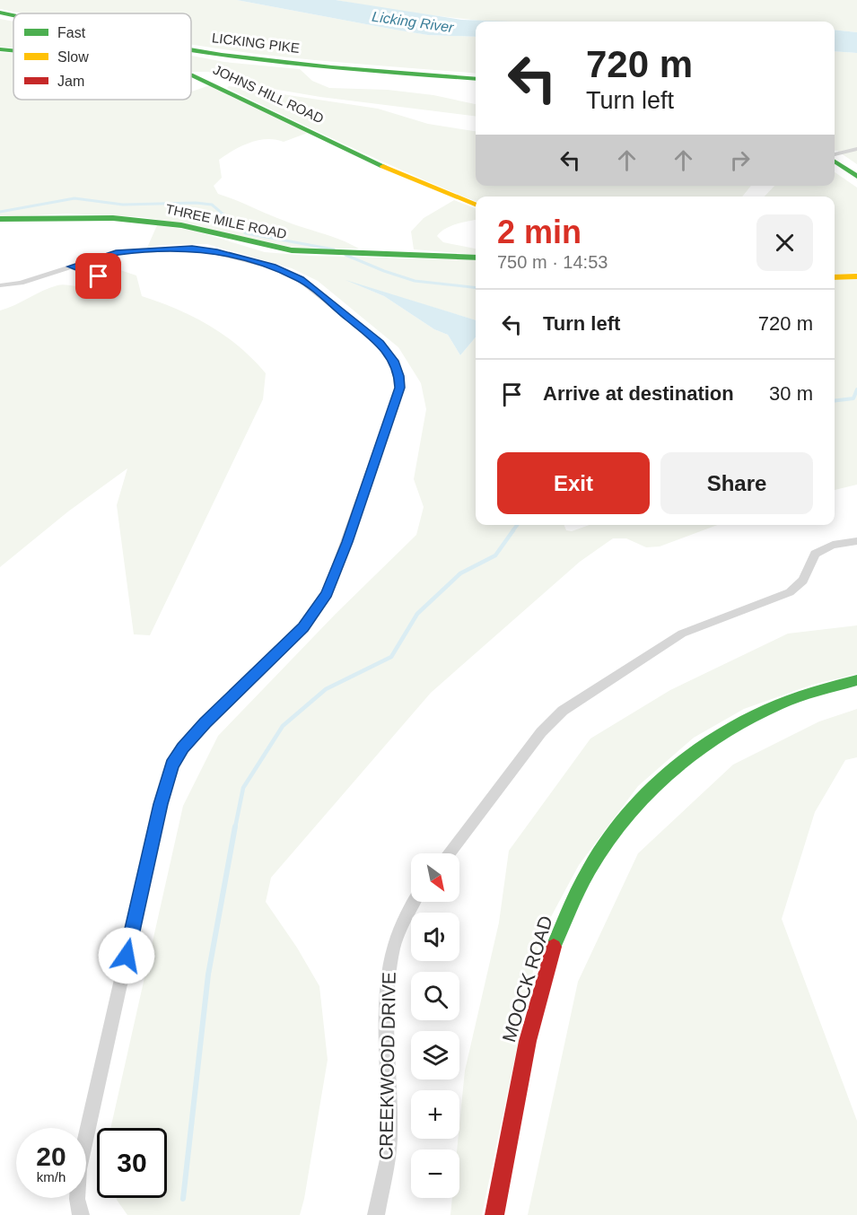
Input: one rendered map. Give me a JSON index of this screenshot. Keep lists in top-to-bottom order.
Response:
{
  "streets": {
    "main road": [
      "LICKING PIKE",
      "JOHNS HILL ROAD",
      "THREE MILE ROAD",
      "MOOCK ROAD"
    ],
    "street": ["CREEKWOOD DRIVE"]
  },
  "water": ["Licking River"],
  "legend": ["Fast", "Slow", "Jam"],
  "north": "bottom right",
  "page": {
    "turn": ["720 m", "Turn left"],
    "heading": ["2 min", "750 m · 14:53"],
    "list": [
      {
        "name": "Turn left",
        "value": "720 m"
      },
      {
        "name": "Arrive at destination",
        "value": "30 m"
      }
    ],
    "buttons": ["Exit", "Share"],
    "map_buttons": ["+", "−"],
    "speed": "20 km/h",
    "limit": "30"
  }
}
